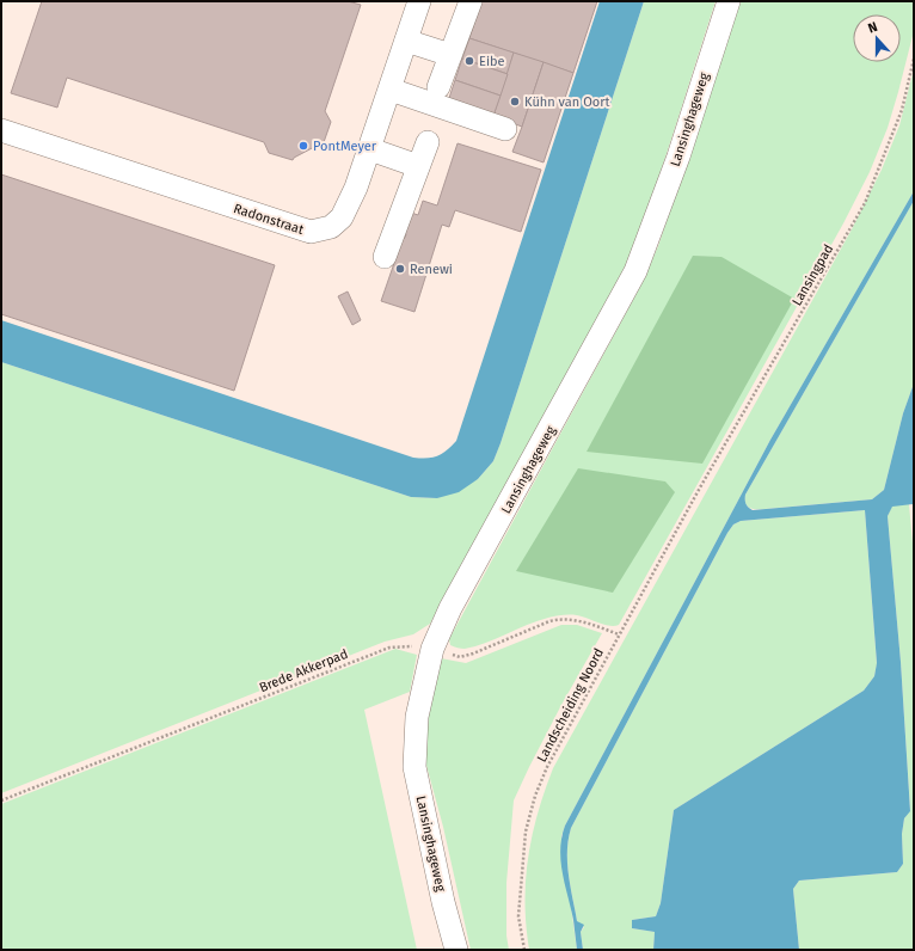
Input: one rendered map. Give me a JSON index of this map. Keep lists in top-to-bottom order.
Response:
{
  "streets": {
    "street": ["Lansinghageweg", "Radonstraat"],
    "path": ["Lansingpad", "Brede Akkerpad", "Landscheiding Noord"]
  },
  "crossings": [
    ["Lansinghageweg", "Brede Akkerpad"],
    ["Lansingpad", "Landscheiding Noord"],
    ["Brede Akkerpad", "Landscheiding Noord"]
  ],
  "places": [
    "Eibe",
    "Kühn van Oort",
    "PontMeyer",
    "Renewi"
  ],
  "north": "top"
}
